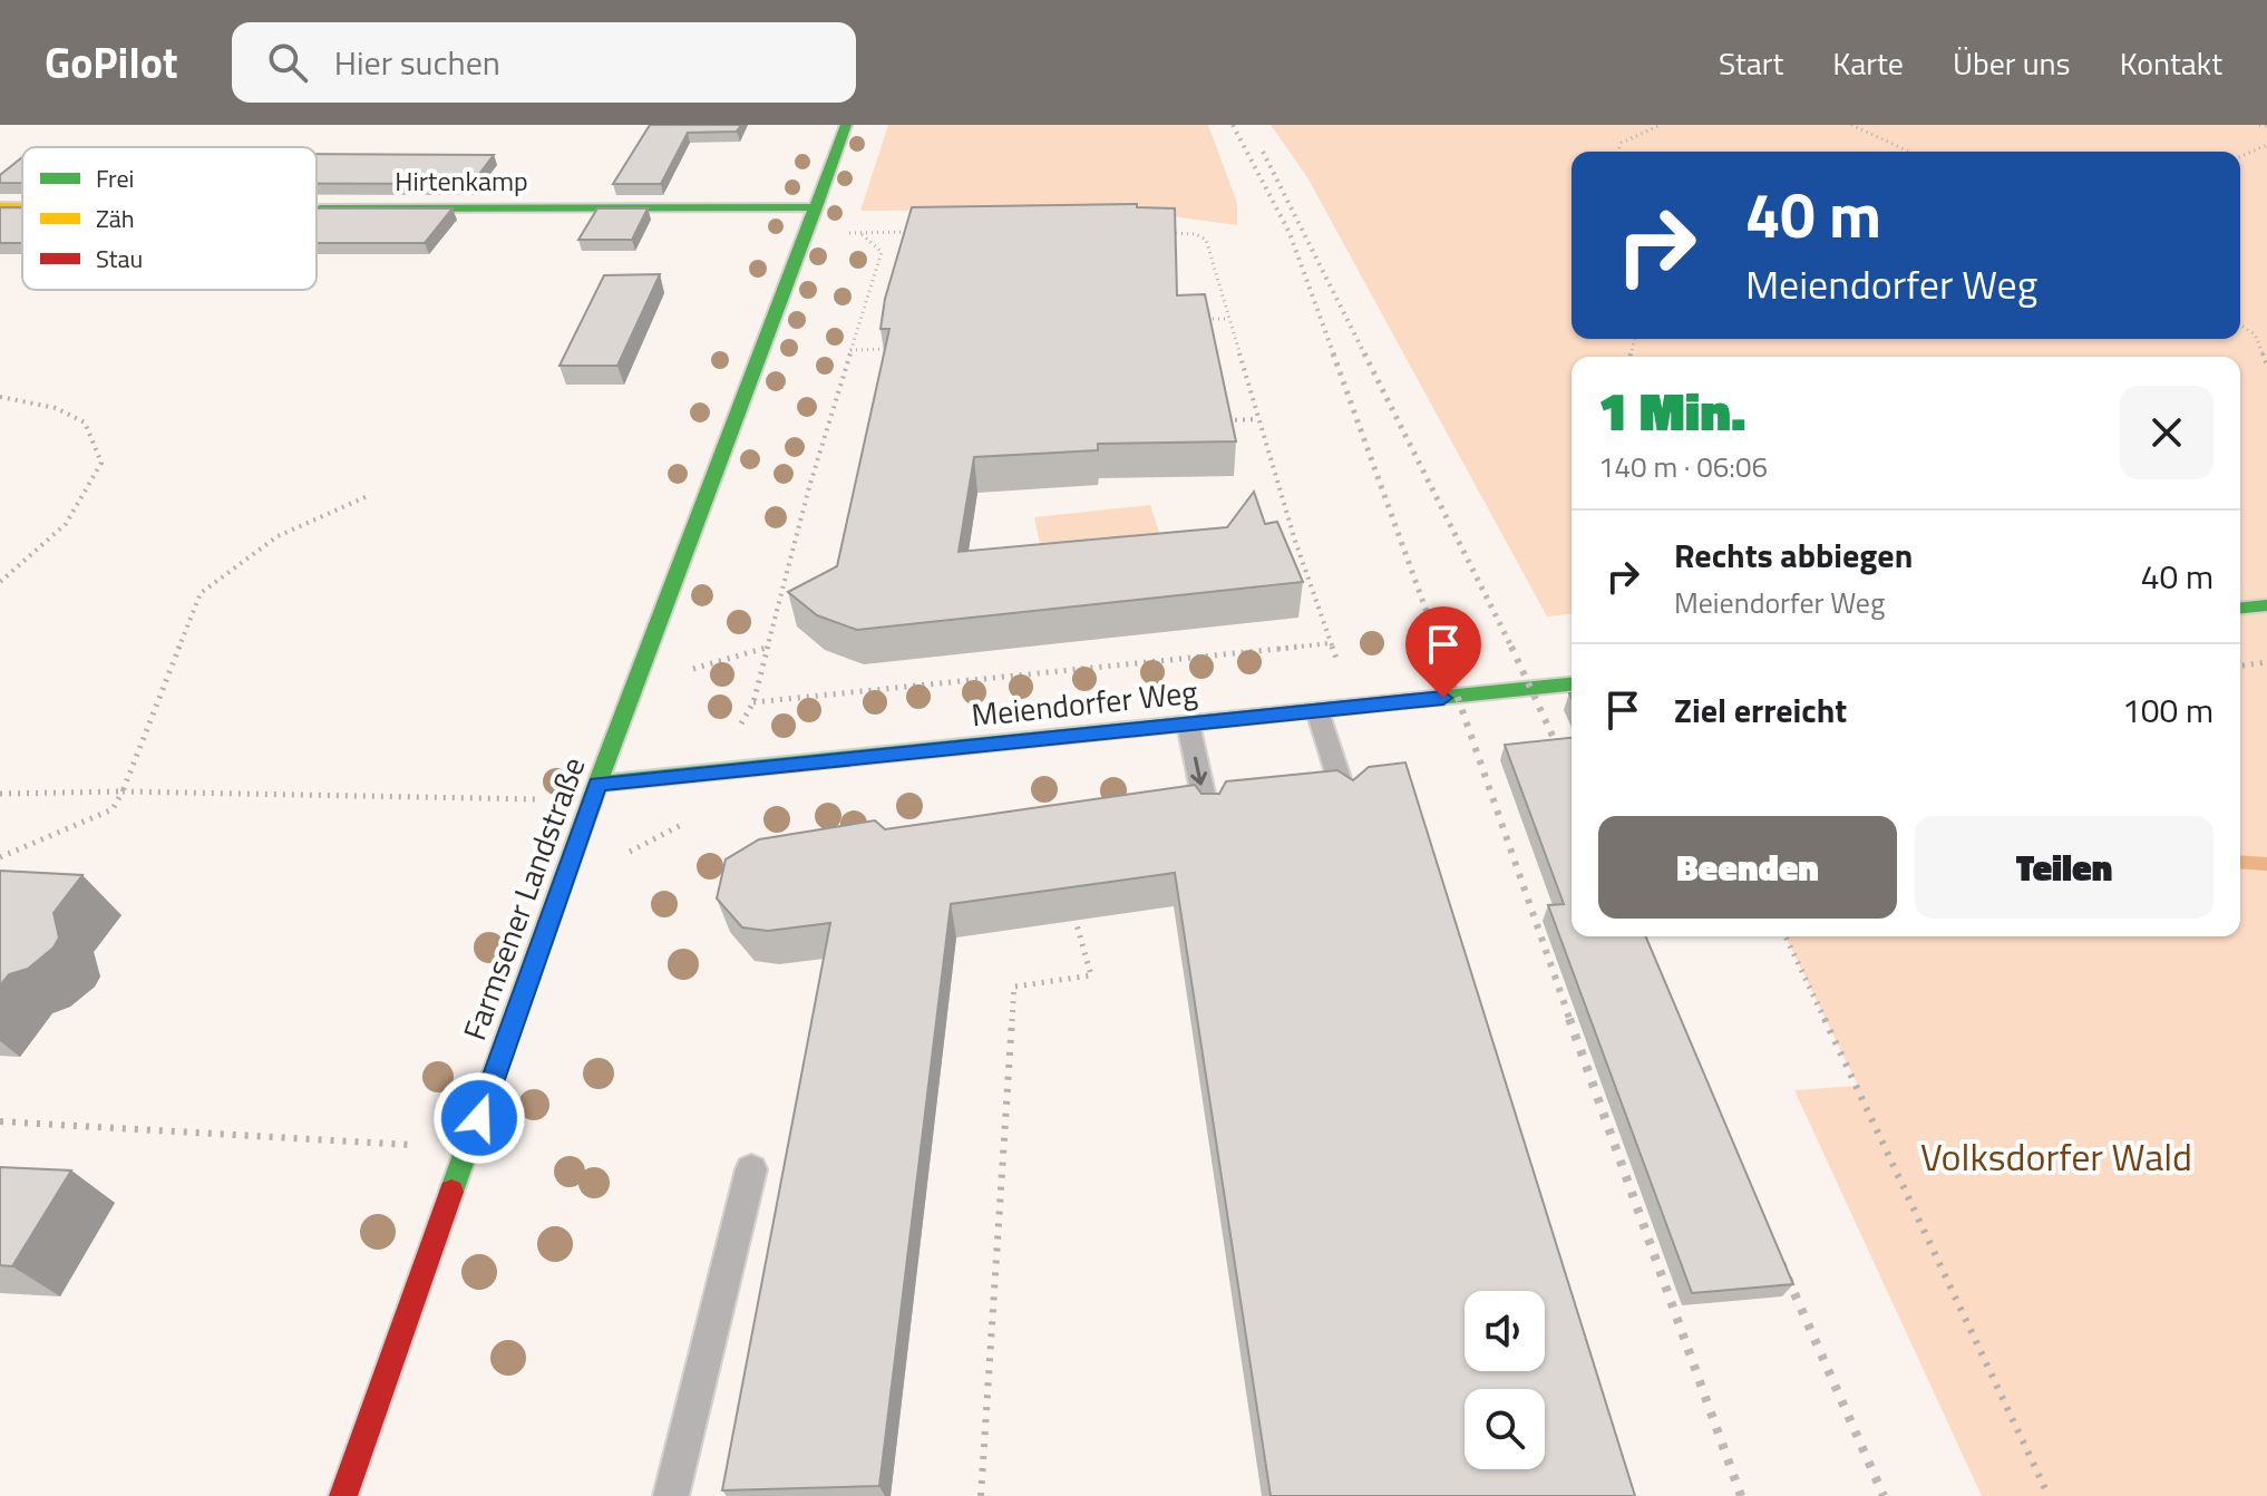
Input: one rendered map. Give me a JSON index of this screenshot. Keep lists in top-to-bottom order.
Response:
{
  "streets": {
    "main road": ["Hirtenkamp", "Meiendorfer Weg", "Farmsener Landstraße"]
  },
  "crossings": [
    ["Hirtenkamp", "Farmsener Landstraße"],
    ["Meiendorfer Weg", "Farmsener Landstraße"]
  ],
  "parks": ["Volksdorfer Wald"],
  "legend": ["Frei", "Zäh", "Stau"],
  "page": {
    "header": "GoPilot",
    "search": "Hier suchen",
    "nav": [
      "Start",
      "Karte",
      "Über uns",
      "Kontakt"
    ],
    "turn": ["40 m", "Meiendorfer Weg"],
    "heading": ["1 Min.", "140 m · 06:06"],
    "list": [
      {
        "name": "Rechts abbiegen",
        "note": "Meiendorfer Weg",
        "value": "40 m"
      },
      {
        "name": "Ziel erreicht",
        "value": "100 m"
      }
    ],
    "buttons": ["Beenden", "Teilen"]
  }
}
